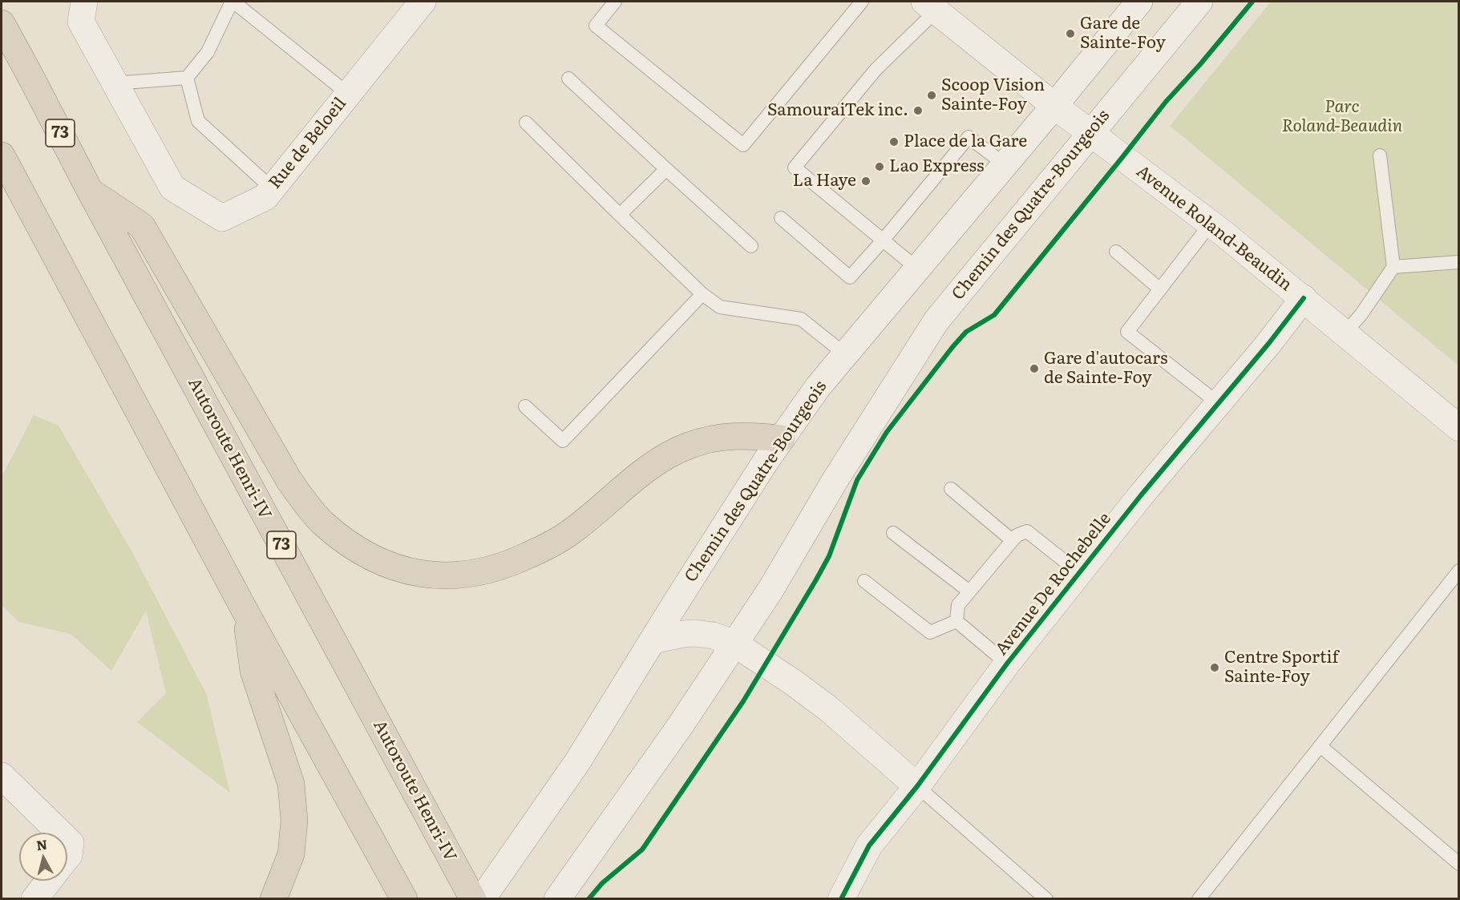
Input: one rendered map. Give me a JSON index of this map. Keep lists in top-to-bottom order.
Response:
{
  "streets": {
    "highway": ["73", "Autoroute Henri-IV"],
    "street": [
      "Rue de Beloeil",
      "Chemin des Quatre-Bourgeois",
      "Avenue Roland-Beaudin",
      "Avenue De Rochebelle"
    ]
  },
  "crossings": [
    ["Chemin des Quatre-Bourgeois", "Avenue Roland-Beaudin"],
    ["Avenue Roland-Beaudin", "Avenue De Rochebelle"]
  ],
  "parks": ["Parc Roland-Beaudin"],
  "places": [
    "Gare de Sainte-Foy",
    "Scoop Vision Sainte-Foy",
    "SamouraiTek inc.",
    "Place de la Gare",
    "Lao Express",
    "La Haye",
    "Gare d'autocars de Sainte-Foy",
    "Centre Sportif Sainte-Foy"
  ],
  "north": "top"
}
